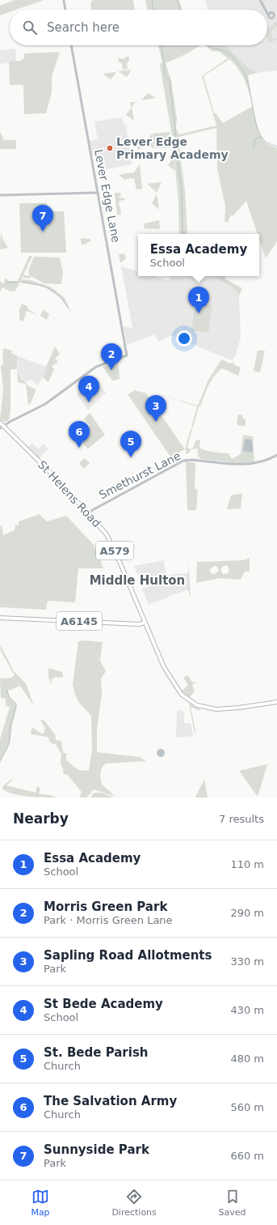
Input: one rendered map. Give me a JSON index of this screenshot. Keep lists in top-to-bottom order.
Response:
{
  "streets": {
    "main road": ["St Helens Road", "A579", "A6145"],
    "street": ["Lever Edge Lane", "Smethurst Lane"]
  },
  "crossings": [
    ["Lever Edge Lane", "St Helens Road"],
    ["Smethurst Lane", "St Helens Road"],
    ["St Helens Road", "A6145"]
  ],
  "districts": ["Middle Hulton"],
  "places": ["Lever Edge Primary Academy"],
  "page": {
    "search": "Search here",
    "pins": [
      "7",
      "1",
      "2",
      "4",
      "3",
      "6",
      "5"
    ],
    "popup": ["Essa Academy", "School"],
    "heading": ["Nearby", "7 results"],
    "list": [
      {
        "mark": "1",
        "name": "Essa Academy",
        "note": "School",
        "value": "110 m"
      },
      {
        "mark": "2",
        "name": "Morris Green Park",
        "note": "Park · Morris Green Lane",
        "value": "290 m"
      },
      {
        "mark": "3",
        "name": "Sapling Road Allotments",
        "note": "Park",
        "value": "330 m"
      },
      {
        "mark": "4",
        "name": "St Bede Academy",
        "note": "School",
        "value": "430 m"
      },
      {
        "mark": "5",
        "name": "St. Bede Parish",
        "note": "Church",
        "value": "480 m"
      },
      {
        "mark": "6",
        "name": "The Salvation Army",
        "note": "Church",
        "value": "560 m"
      },
      {
        "mark": "7",
        "name": "Sunnyside Park",
        "note": "Park",
        "value": "660 m"
      }
    ],
    "nav": ["Map", "Directions", "Saved"]
  }
}
